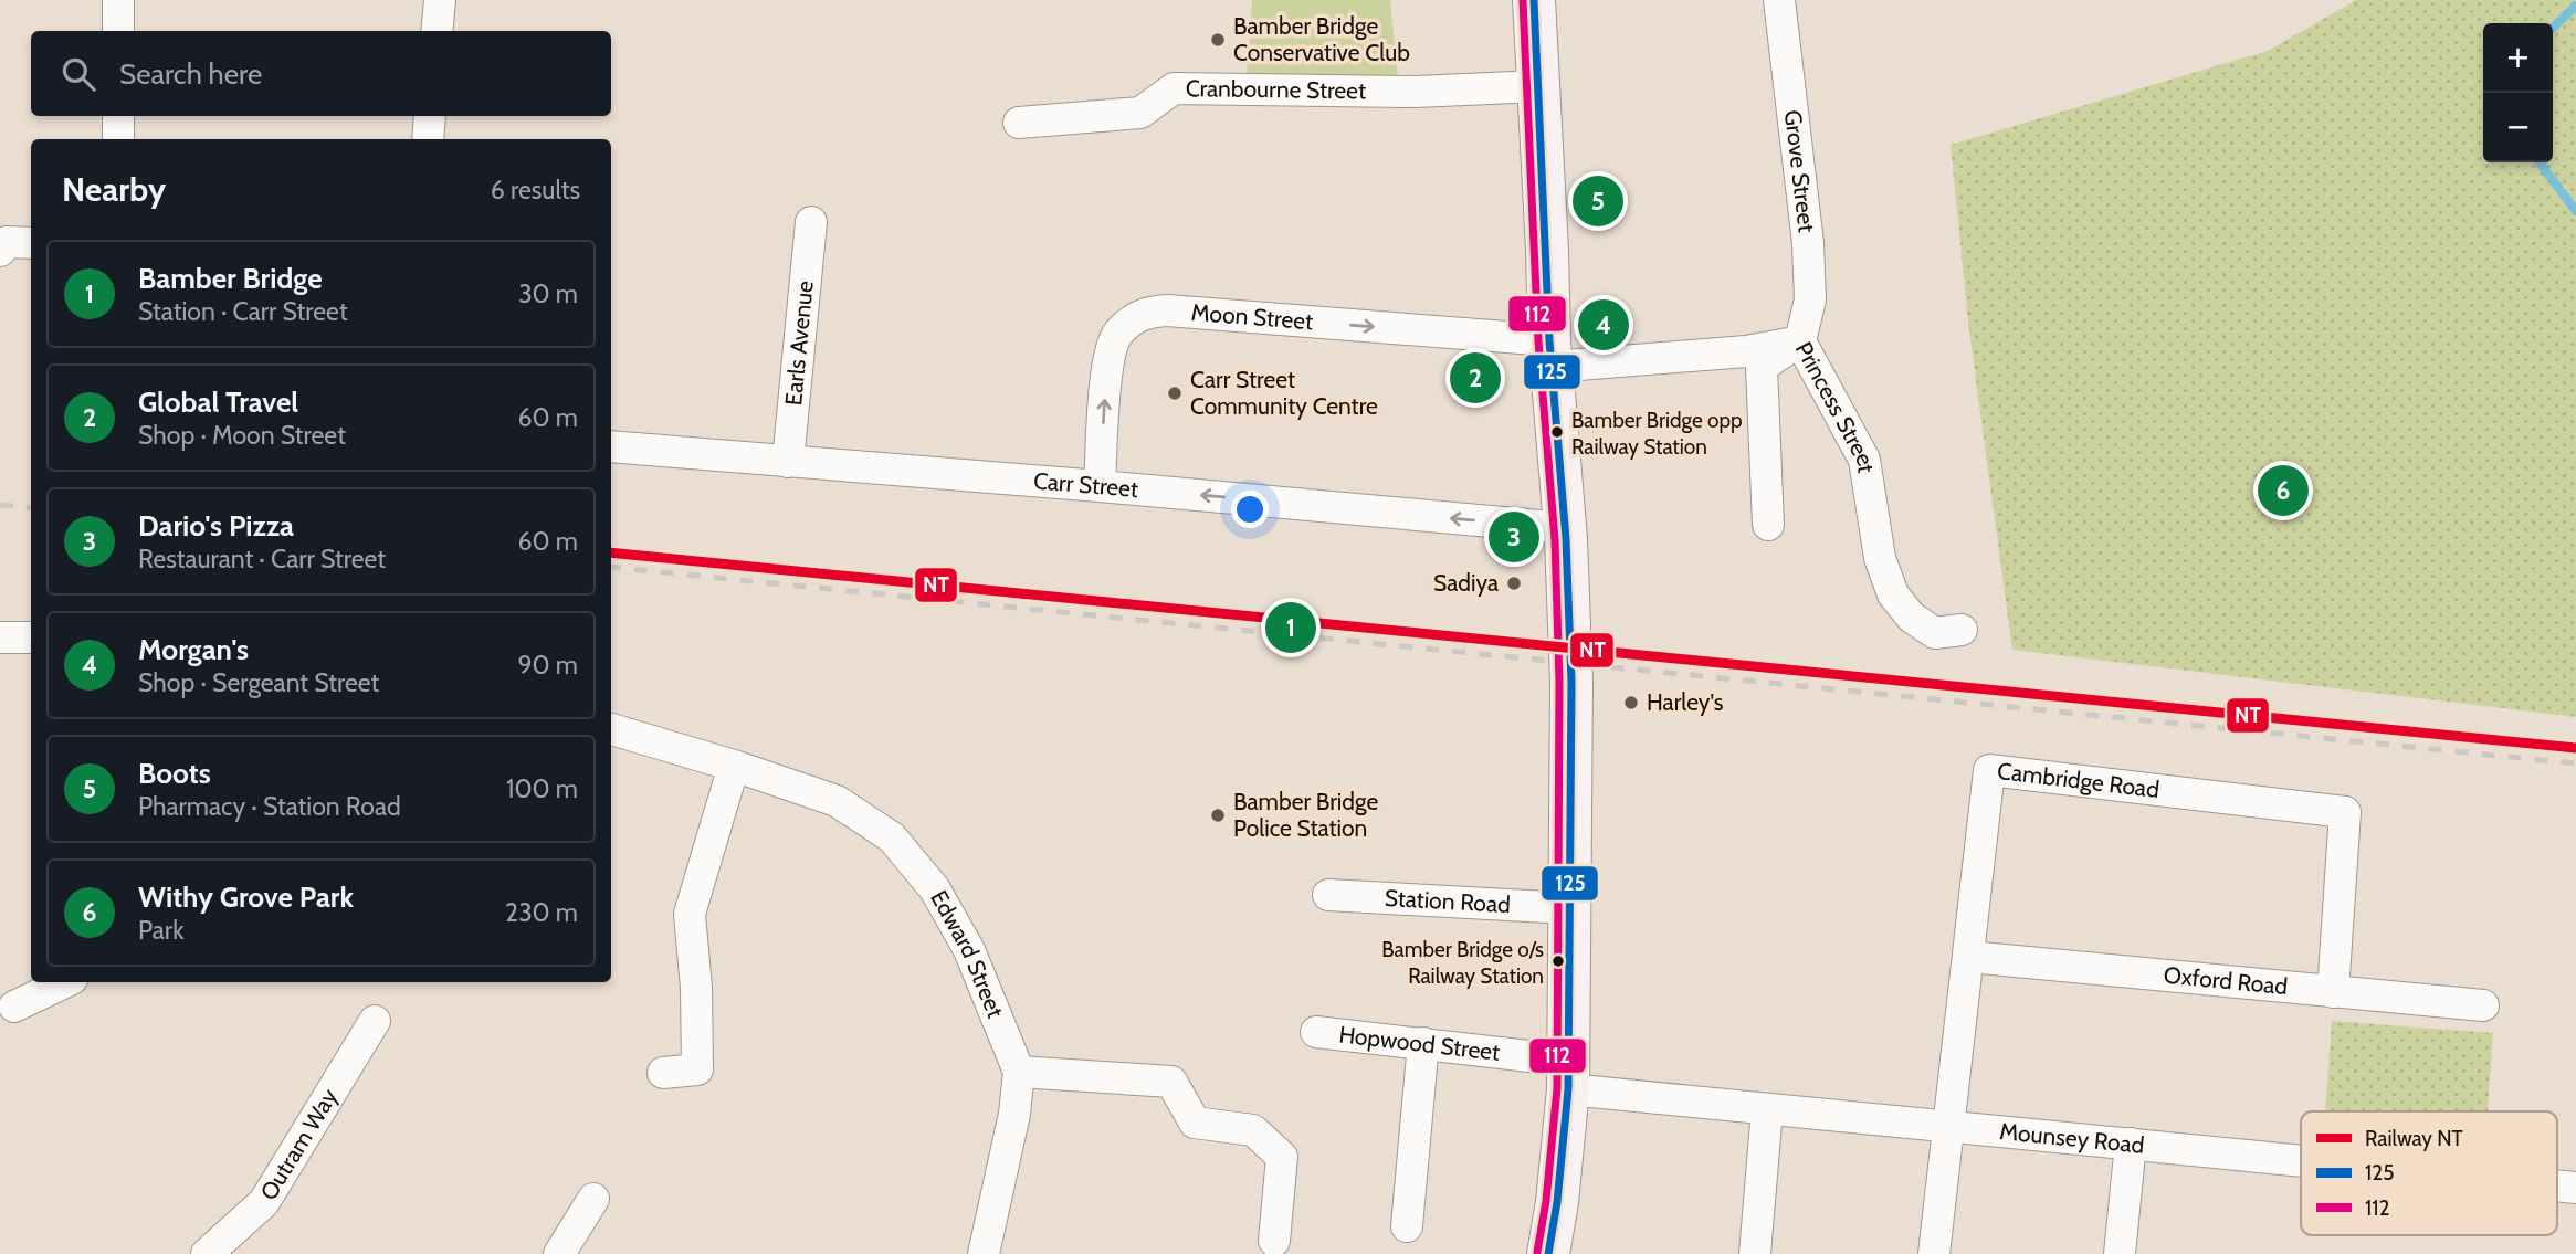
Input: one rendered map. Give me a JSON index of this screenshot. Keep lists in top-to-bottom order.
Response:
{
  "streets": {
    "street": [
      "Cranbourne Street",
      "Grove Street",
      "Moon Street",
      "Earls Avenue",
      "Princess Street",
      "Carr Street",
      "Cambridge Road",
      "Station Road",
      "Edward Street",
      "Oxford Road",
      "Hopwood Street",
      "Mounsey Road",
      "Outram Way"
    ]
  },
  "crossings": [
    ["Grove Street", "Moon Street"],
    ["Grove Street", "Princess Street"],
    ["Moon Street", "Princess Street"],
    ["Moon Street", "Carr Street"],
    ["Earls Avenue", "Carr Street"],
    ["Cambridge Road", "Oxford Road"],
    ["Cambridge Road", "Mounsey Road"],
    ["Hopwood Street", "Mounsey Road"]
  ],
  "one_way": ["Carr Street"],
  "places": [
    "Bamber Bridge Conservative Club",
    "Carr Street Community Centre",
    "Bamber Bridge opp Railway Station",
    "Sadiya",
    "Harley's",
    "Bamber Bridge Police Station",
    "Bamber Bridge o/s Railway Station"
  ],
  "lines": ["transit line 125", "transit line 112", "rail line NT"],
  "legend": ["Railway NT", "125", "112"],
  "page": {
    "map_buttons": ["+", "−"],
    "search": "Search here",
    "heading": ["Nearby", "6 results"],
    "pins": [
      "5",
      "4",
      "2",
      "6",
      "3",
      "1"
    ],
    "list": [
      {
        "mark": "1",
        "name": "Bamber Bridge",
        "note": "Station · Carr Street",
        "value": "30 m"
      },
      {
        "mark": "2",
        "name": "Global Travel",
        "note": "Shop · Moon Street",
        "value": "60 m"
      },
      {
        "mark": "3",
        "name": "Dario's Pizza",
        "note": "Restaurant · Carr Street",
        "value": "60 m"
      },
      {
        "mark": "4",
        "name": "Morgan's",
        "note": "Shop · Sergeant Street",
        "value": "90 m"
      },
      {
        "mark": "5",
        "name": "Boots",
        "note": "Pharmacy · Station Road",
        "value": "100 m"
      },
      {
        "mark": "6",
        "name": "Withy Grove Park",
        "note": "Park",
        "value": "230 m"
      }
    ]
  }
}
